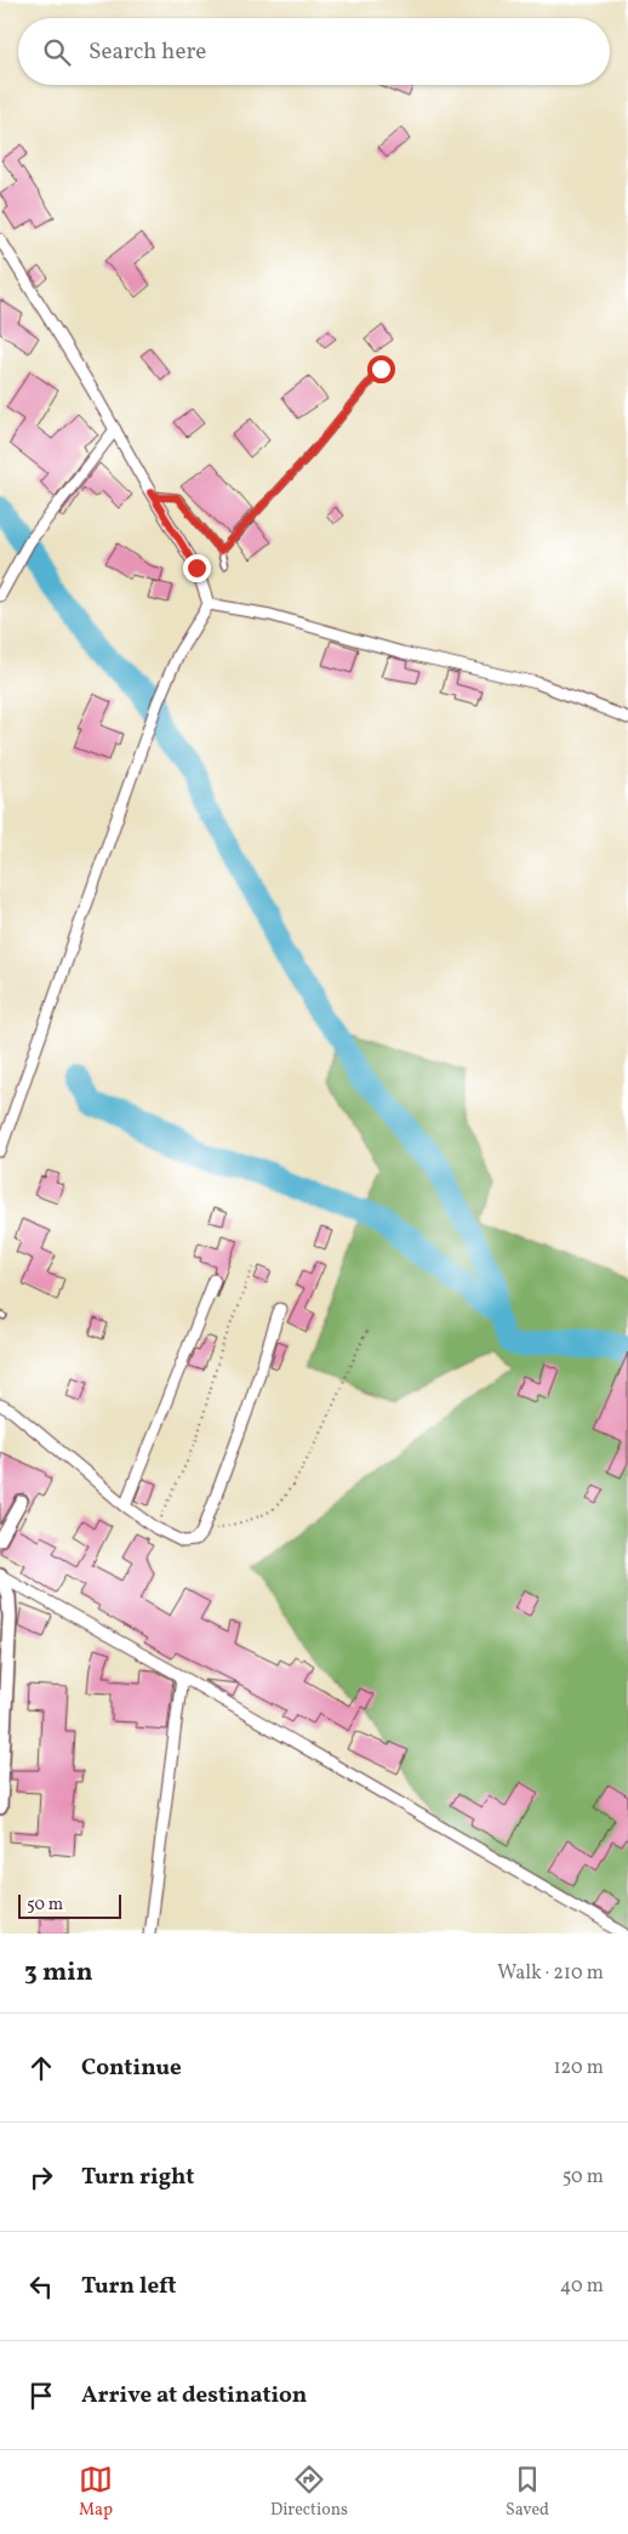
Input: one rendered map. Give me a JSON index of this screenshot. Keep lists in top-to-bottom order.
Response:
{
  "scale_bar": "50 m",
  "page": {
    "search": "Search here",
    "scale": "50 m",
    "heading": ["3 min", "Walk · 210 m"],
    "list": [
      ["Continue", "120 m"],
      ["Turn right", "50 m"],
      ["Turn left", "40 m"],
      "Arrive at destination"
    ],
    "nav": ["Map", "Directions", "Saved"]
  }
}
